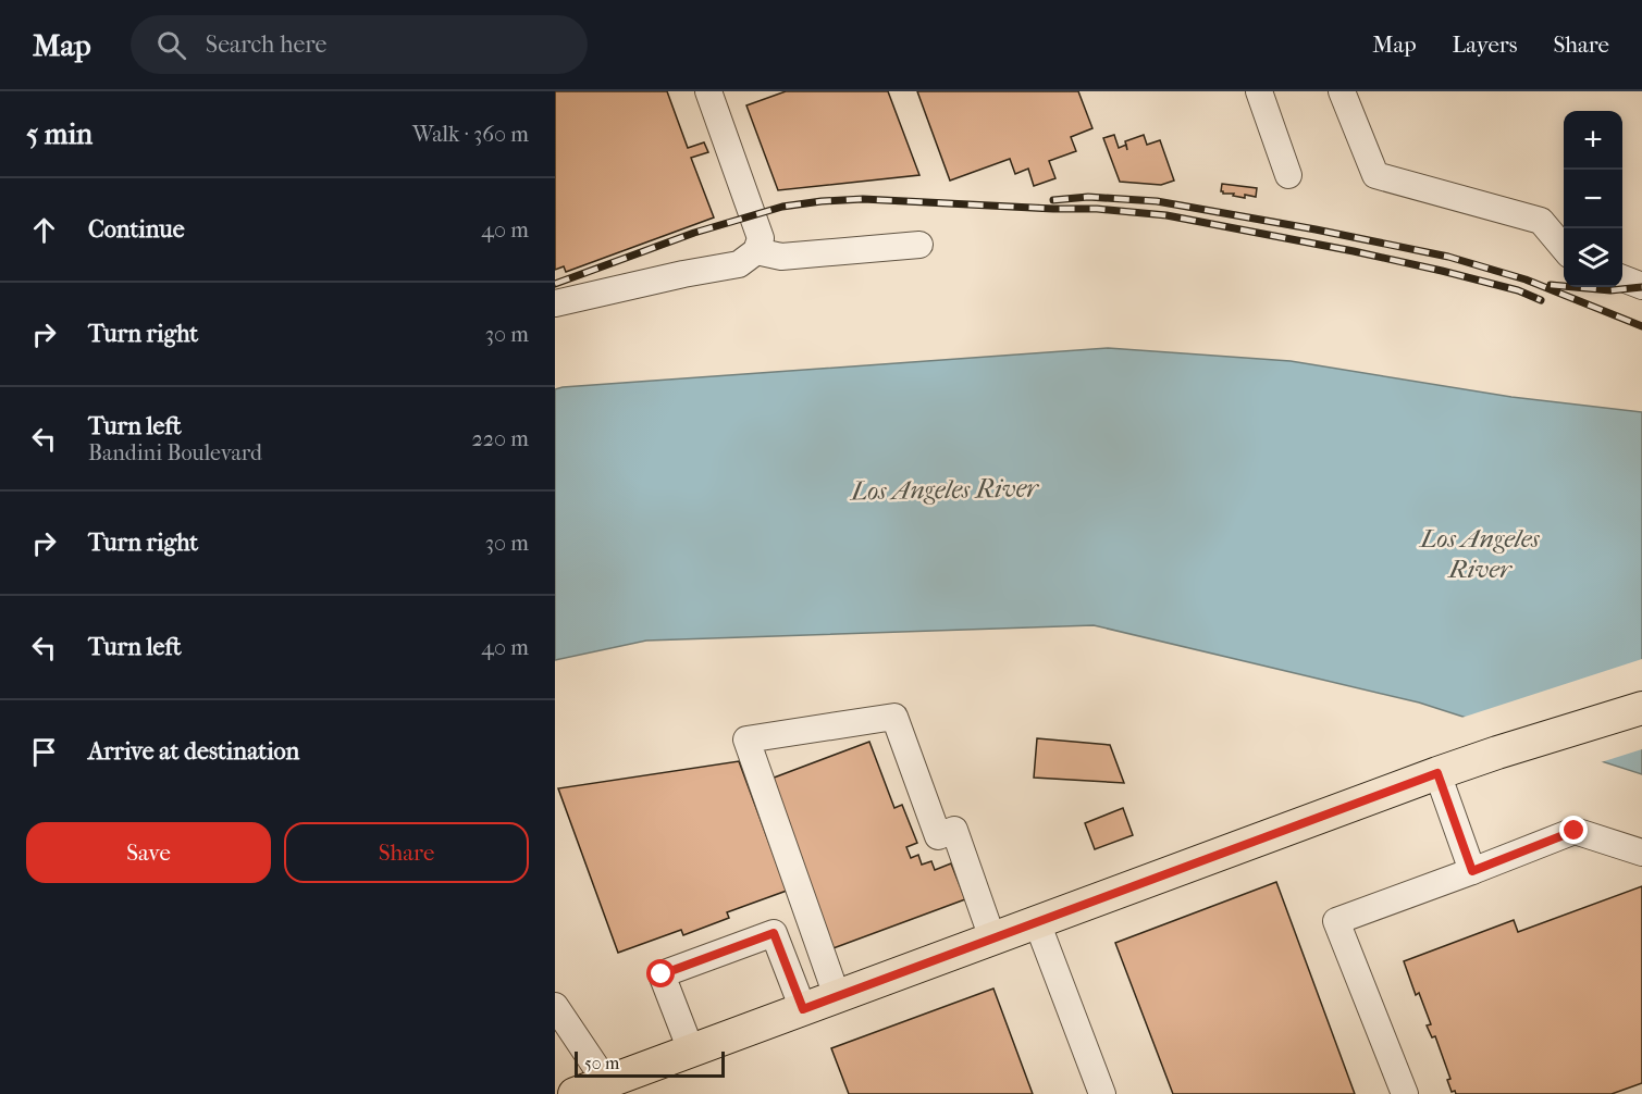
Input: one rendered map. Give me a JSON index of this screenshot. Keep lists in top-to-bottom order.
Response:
{
  "water": ["Los Angeles River"],
  "scale_bar": "50 m",
  "page": {
    "header": "Map",
    "search": "Search here",
    "nav": ["Map", "Layers", "Share"],
    "heading": ["5 min", "Walk · 360 m"],
    "map_buttons": ["+", "−"],
    "list": [
      ["Continue", "40 m"],
      ["Turn right", "30 m"],
      ["Turn left", "Bandini Boulevard", "220 m"],
      ["Turn right", "30 m"],
      ["Turn left", "40 m"],
      "Arrive at destination"
    ],
    "buttons": ["Save", "Share"],
    "scale": "50 m"
  }
}
